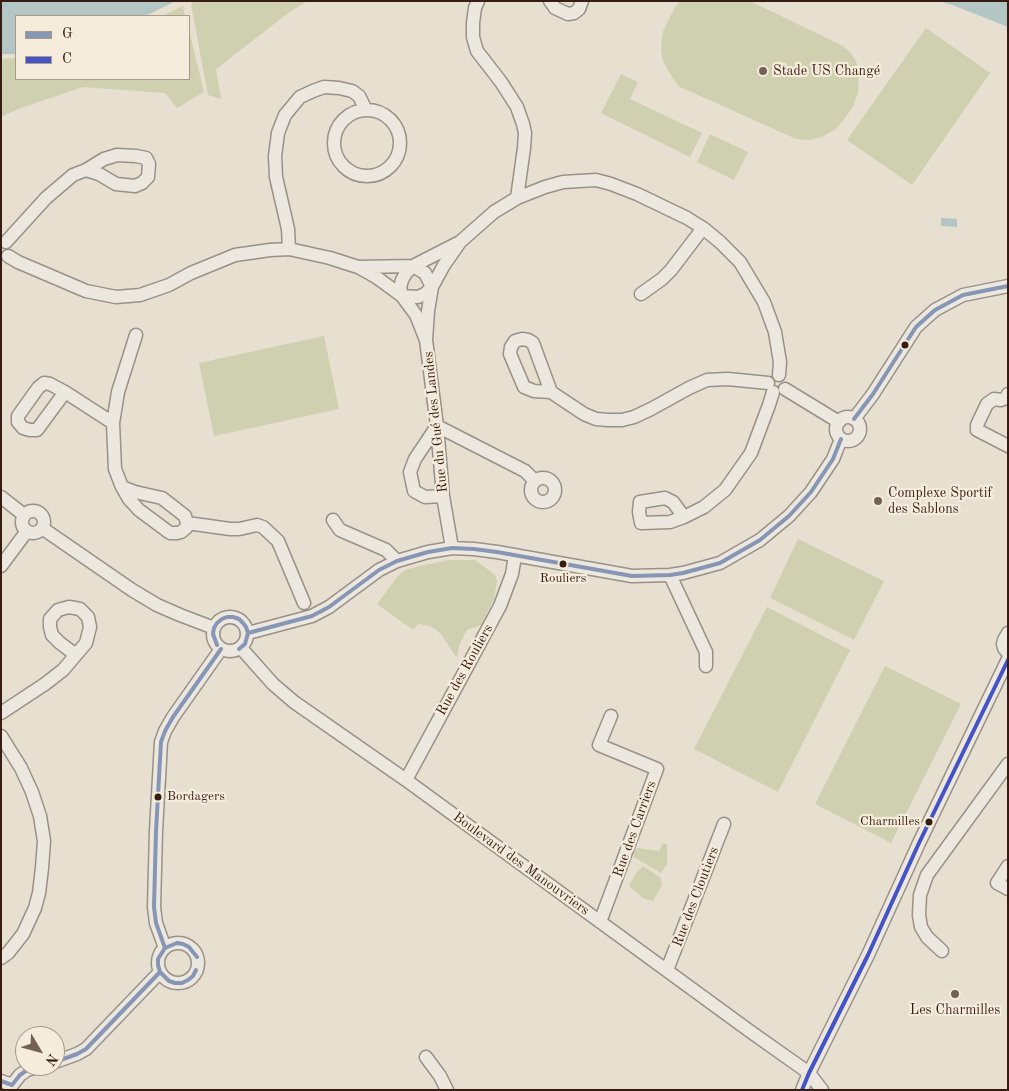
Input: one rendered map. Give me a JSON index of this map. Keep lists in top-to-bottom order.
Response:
{
  "streets": {
    "street": [
      "Rue du Gué des Landes",
      "Rue des Rouliers",
      "Rue des Carriers",
      "Boulevard des Manouvriers",
      "Rue des Cloutiers"
    ]
  },
  "crossings": [
    ["Rue des Rouliers", "Boulevard des Manouvriers"],
    ["Rue des Carriers", "Boulevard des Manouvriers"],
    ["Boulevard des Manouvriers", "Rue des Cloutiers"]
  ],
  "places": [
    "Stade US Changé",
    "Complexe Sportif des Sablons",
    "Rouliers",
    "Bordagers",
    "Charmilles",
    "Les Charmilles"
  ],
  "lines": ["transit line G", "transit line C"],
  "legend": ["G", "C"],
  "north": "bottom right"
}
